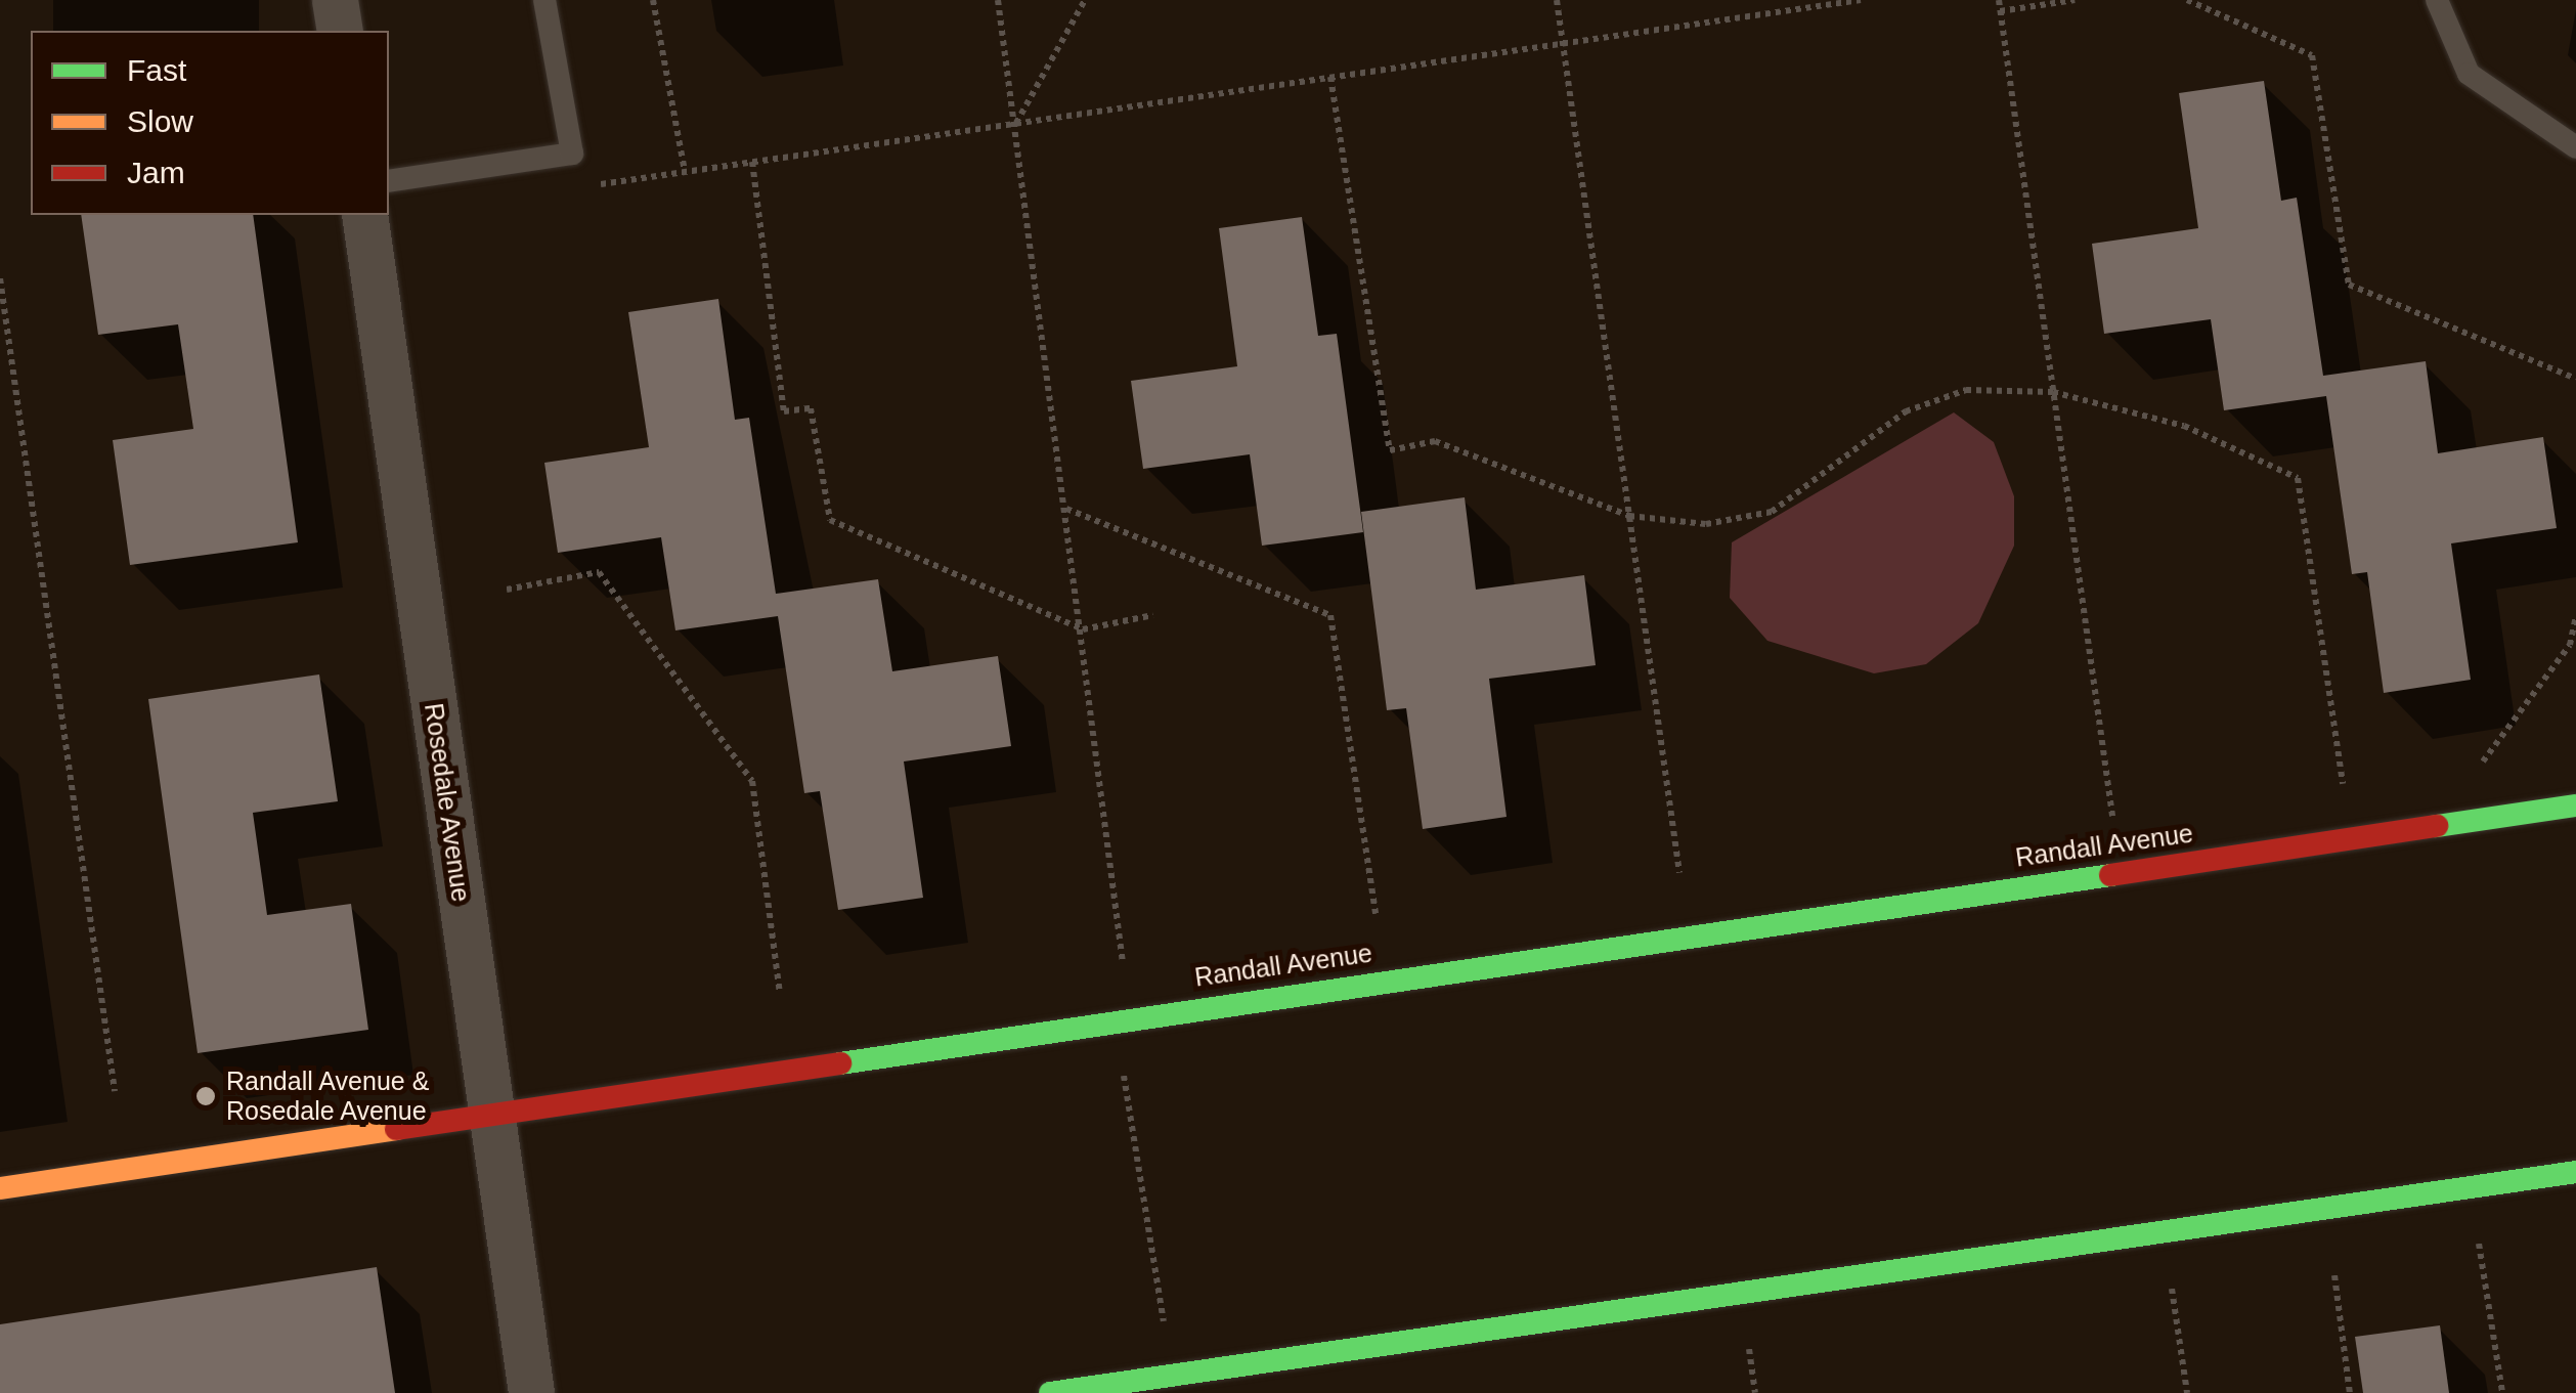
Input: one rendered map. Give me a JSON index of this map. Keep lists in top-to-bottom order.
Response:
{
  "streets": {
    "street": ["Rosedale Avenue", "Randall Avenue"]
  },
  "crossings": [
    ["Rosedale Avenue", "Randall Avenue"]
  ],
  "places": ["Randall Avenue & Rosedale Avenue"],
  "legend": ["Fast", "Slow", "Jam"]
}
